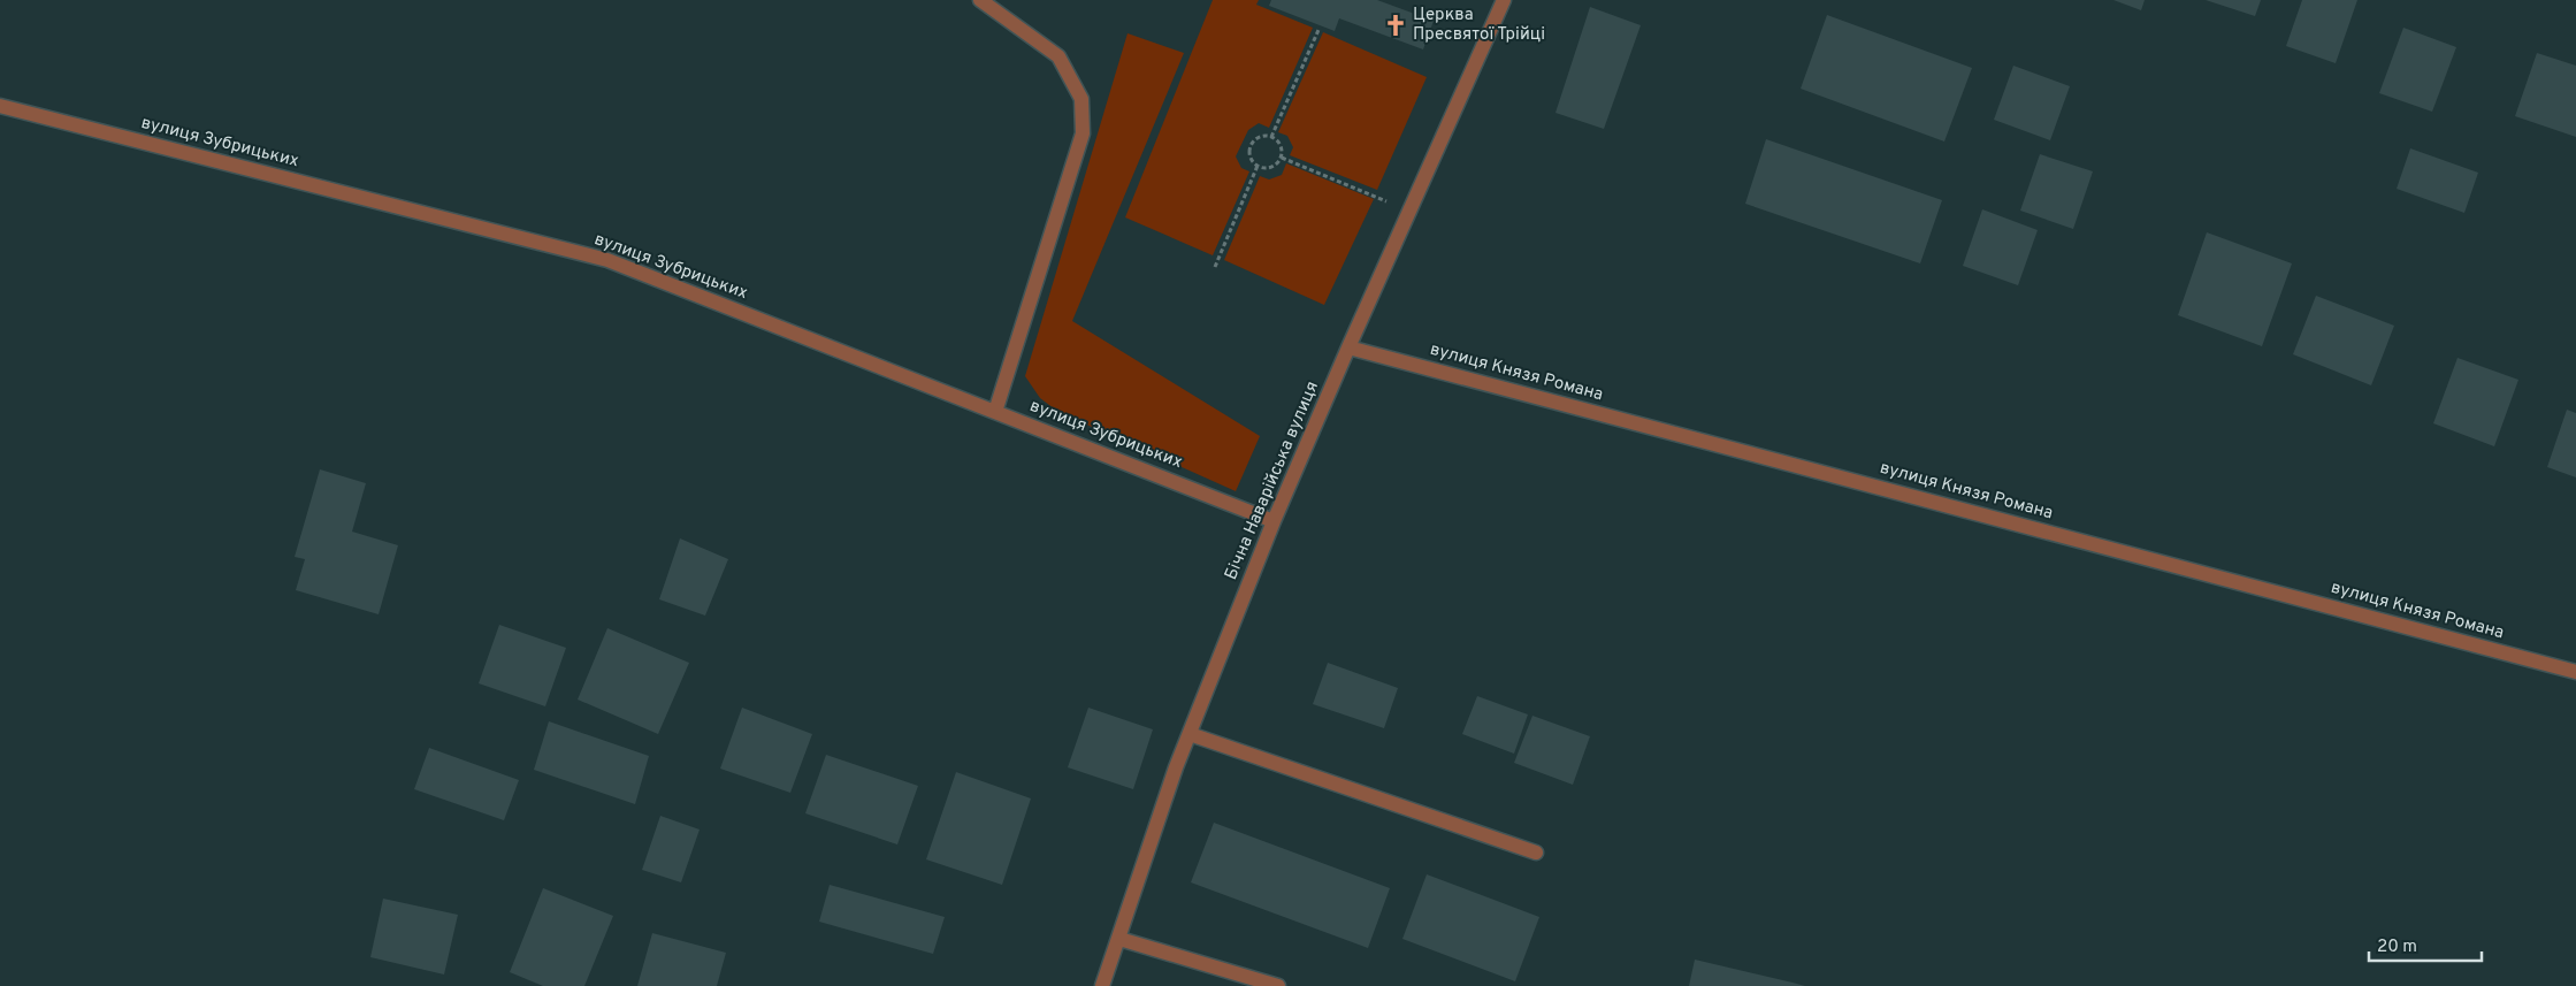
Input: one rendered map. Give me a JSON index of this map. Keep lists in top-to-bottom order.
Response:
{
  "streets": {
    "street": ["вулиця Зубрицьких", "вулиця Князя Романа", "Бічна Наварійська вулиця"]
  },
  "crossings": [
    ["вулиця Зубрицьких", "Бічна Наварійська вулиця"],
    ["вулиця Князя Романа", "Бічна Наварійська вулиця"]
  ],
  "places": {
    "church": ["Церква Пресвятої Трійці"]
  },
  "scale_bar": "20 m"
}
